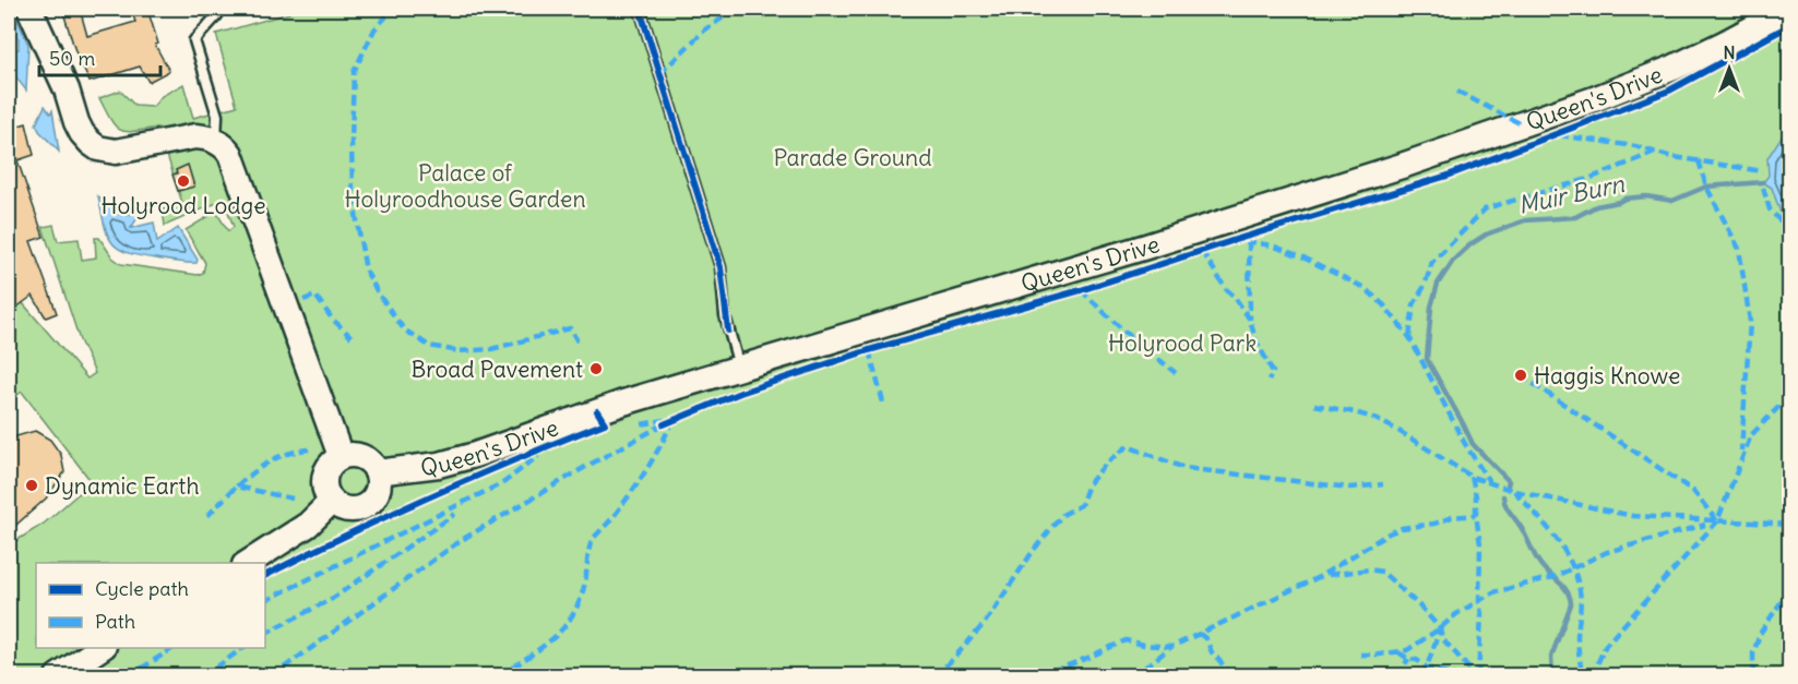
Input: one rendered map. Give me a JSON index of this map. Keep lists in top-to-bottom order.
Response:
{
  "streets": {
    "street": ["Queen's Drive"]
  },
  "water": ["Muir Burn"],
  "parks": ["Parade Ground", "Palace of Holyroodhouse Garden", "Holyrood Park"],
  "places": [
    "Holyrood Lodge",
    "Broad Pavement",
    "Haggis Knowe",
    "Dynamic Earth"
  ],
  "legend": ["Cycle path", "Path"],
  "scale_bar": "50 m",
  "north": "top"
}
